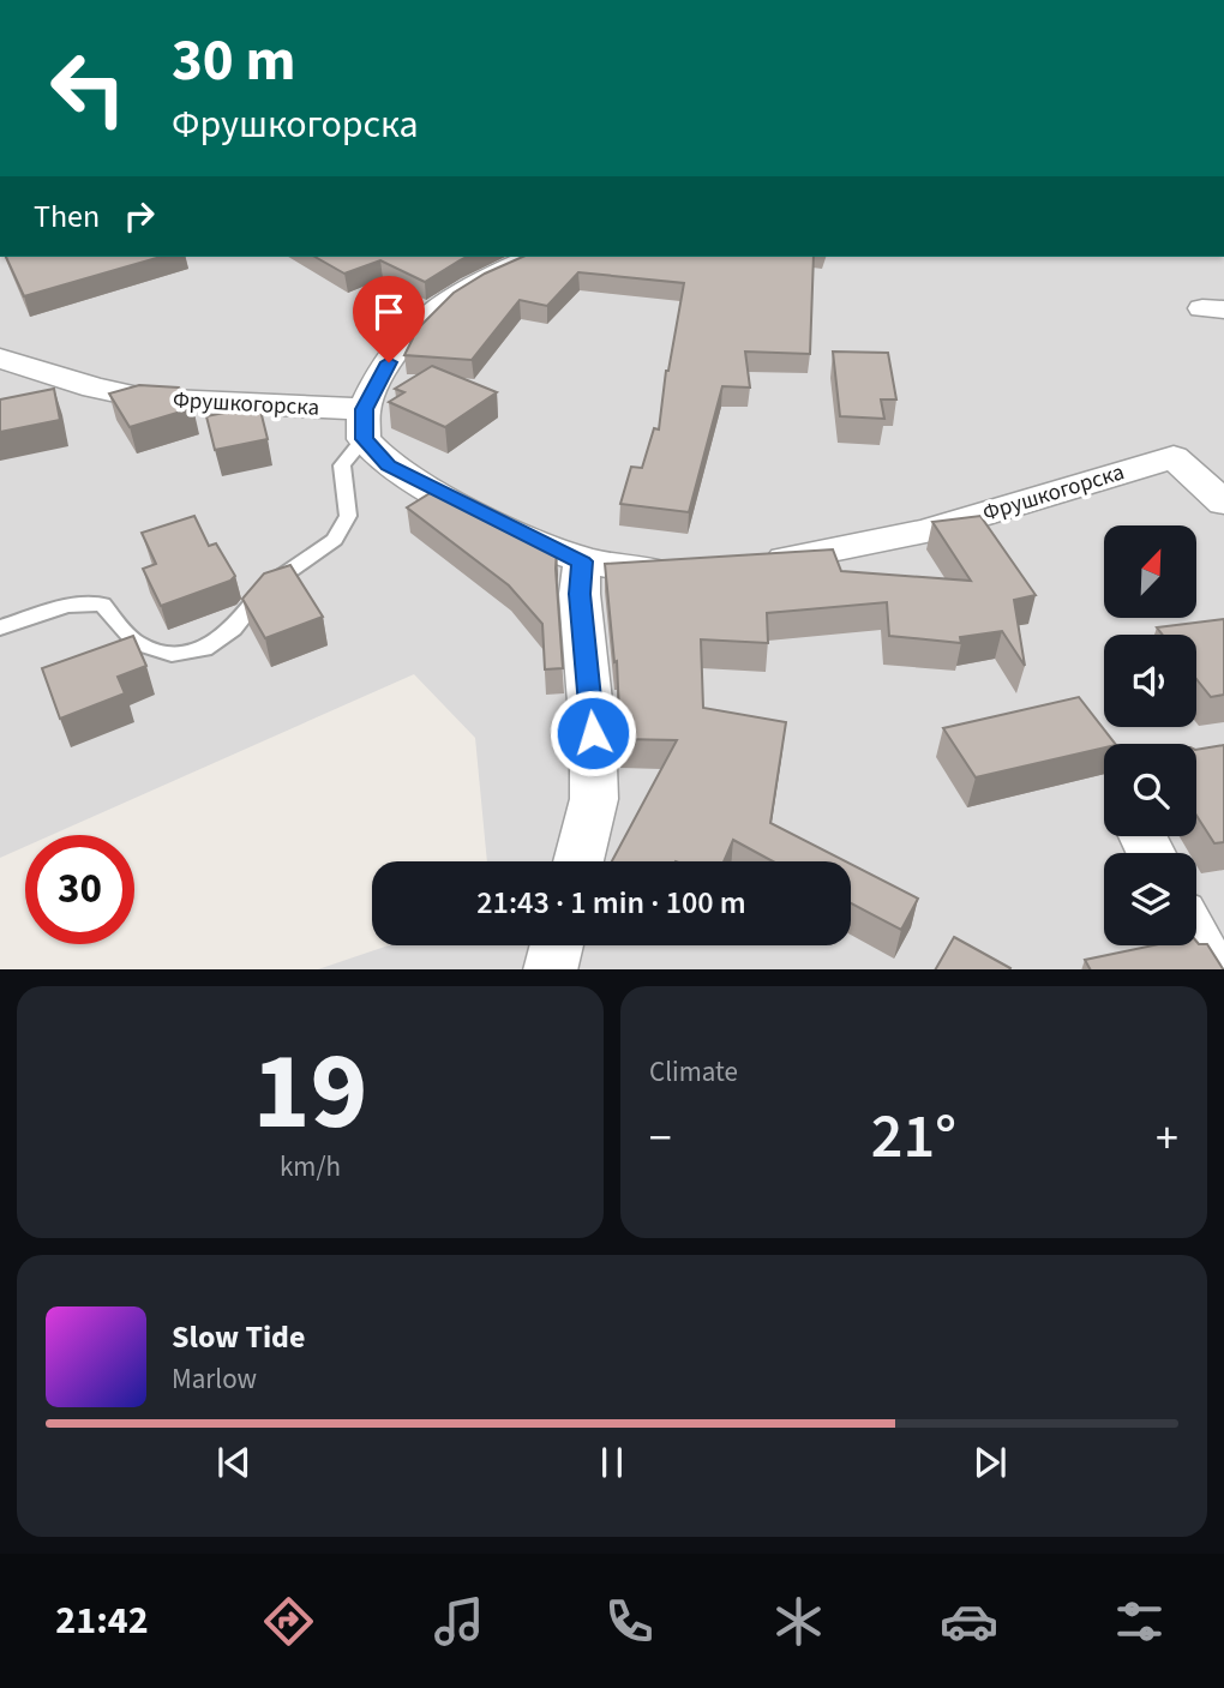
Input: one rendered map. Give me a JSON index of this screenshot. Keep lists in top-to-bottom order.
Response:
{
  "streets": {
    "street": ["Фрушкогорска"]
  },
  "north": "top right",
  "page": {
    "turn": ["30 m", "Фрушкогорска"],
    "then": "Then",
    "limit": "30",
    "trip": "21:43 · 1 min · 100 m",
    "tile": [
      ["19", "km/h"],
      "Climate"
    ],
    "heat": ["−", "21°", "+"],
    "song": ["Slow Tide", "Marlow"],
    "tabs": "21:42"
  }
}
